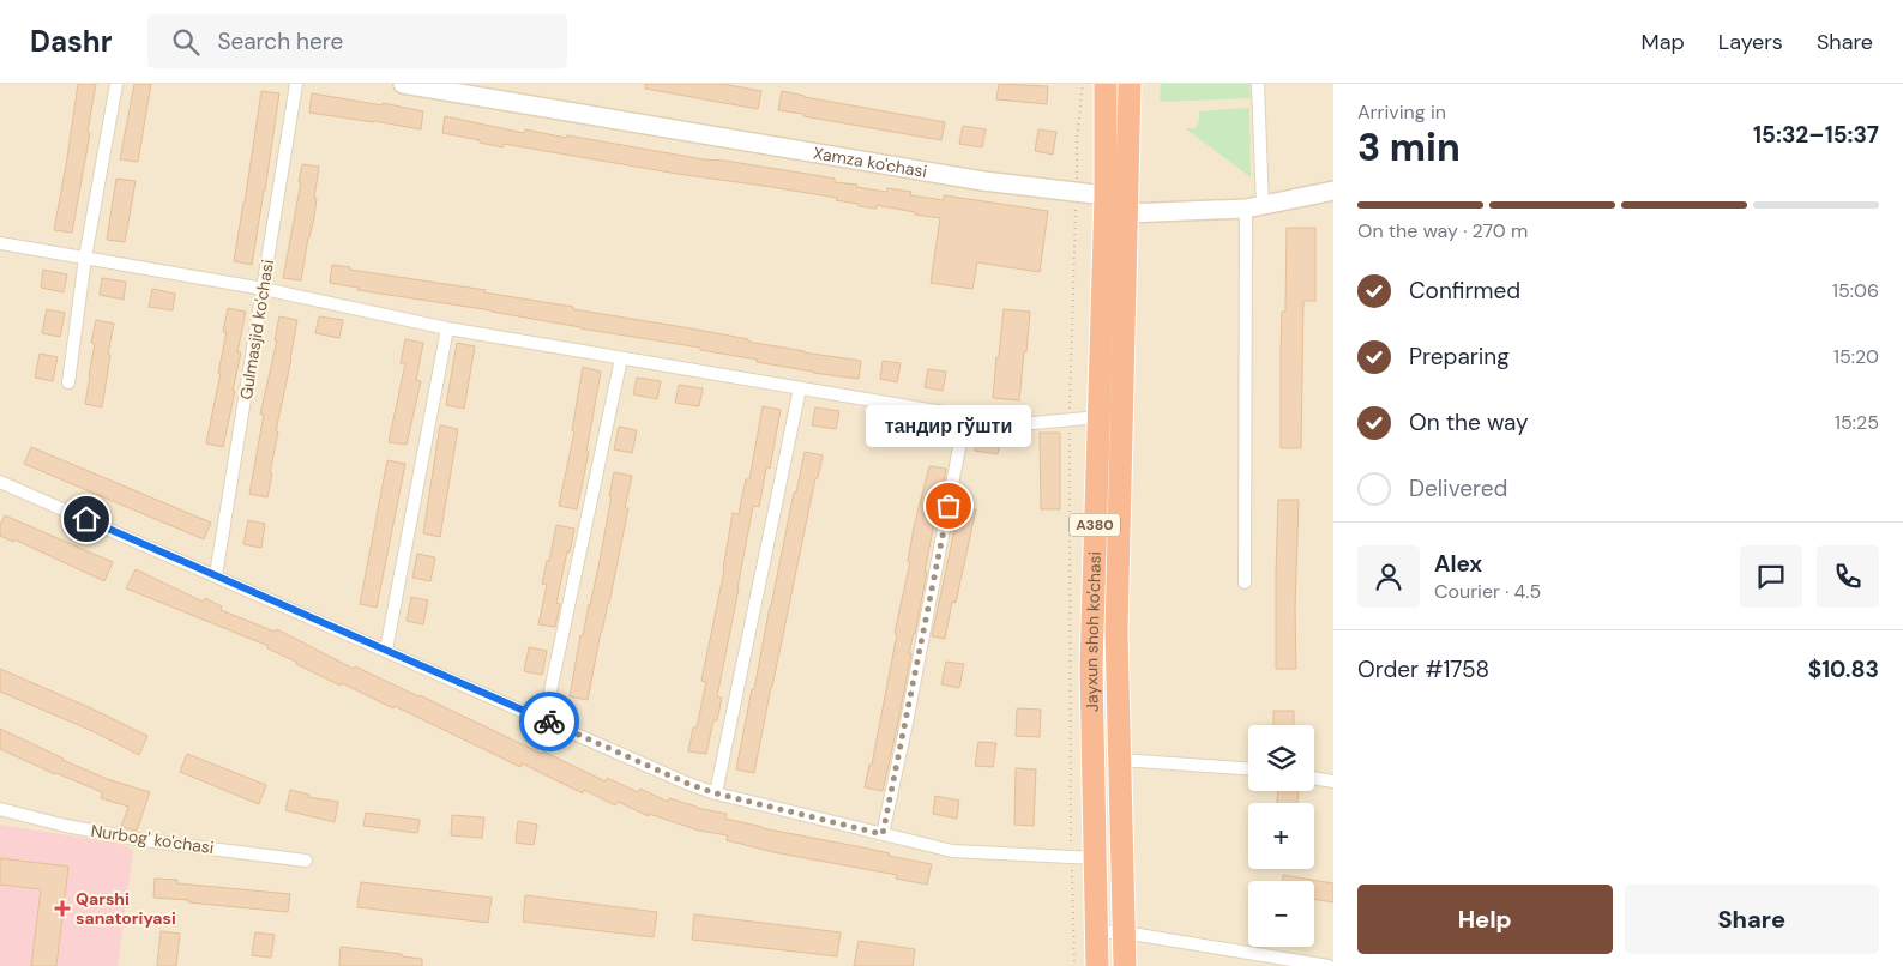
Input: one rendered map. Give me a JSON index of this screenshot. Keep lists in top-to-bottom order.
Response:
{
  "streets": {
    "highway": ["A380", "Jayxun shoh ko'chasi"],
    "street": ["Xamza ko'chasi", "Gulmasjid ko'chasi", "Nurbog' ko'chasi"]
  },
  "crossings": [
    ["Xamza ko'chasi", "Jayxun shoh ko'chasi"]
  ],
  "places": {
    "other": ["тандир гўшти"],
    "health": ["Qarshi sanatoriyasi"]
  },
  "page": {
    "header": "Dashr",
    "search": "Search here",
    "nav": ["Map", "Layers", "Share"],
    "heading": ["3 min", "Arriving in", "15:32–15:37"],
    "panel": [
      "Alex",
      "Courier · 4.5",
      "Order #1758",
      "$10.83"
    ],
    "bar": "On the way · 270 m",
    "list": [
      ["Confirmed", "15:06"],
      ["Preparing", "15:20"],
      ["On the way", "15:25"],
      "Delivered"
    ],
    "bubble": "тандир гўшти",
    "map_buttons": ["+", "−"],
    "buttons": ["Help", "Share"]
  }
}
